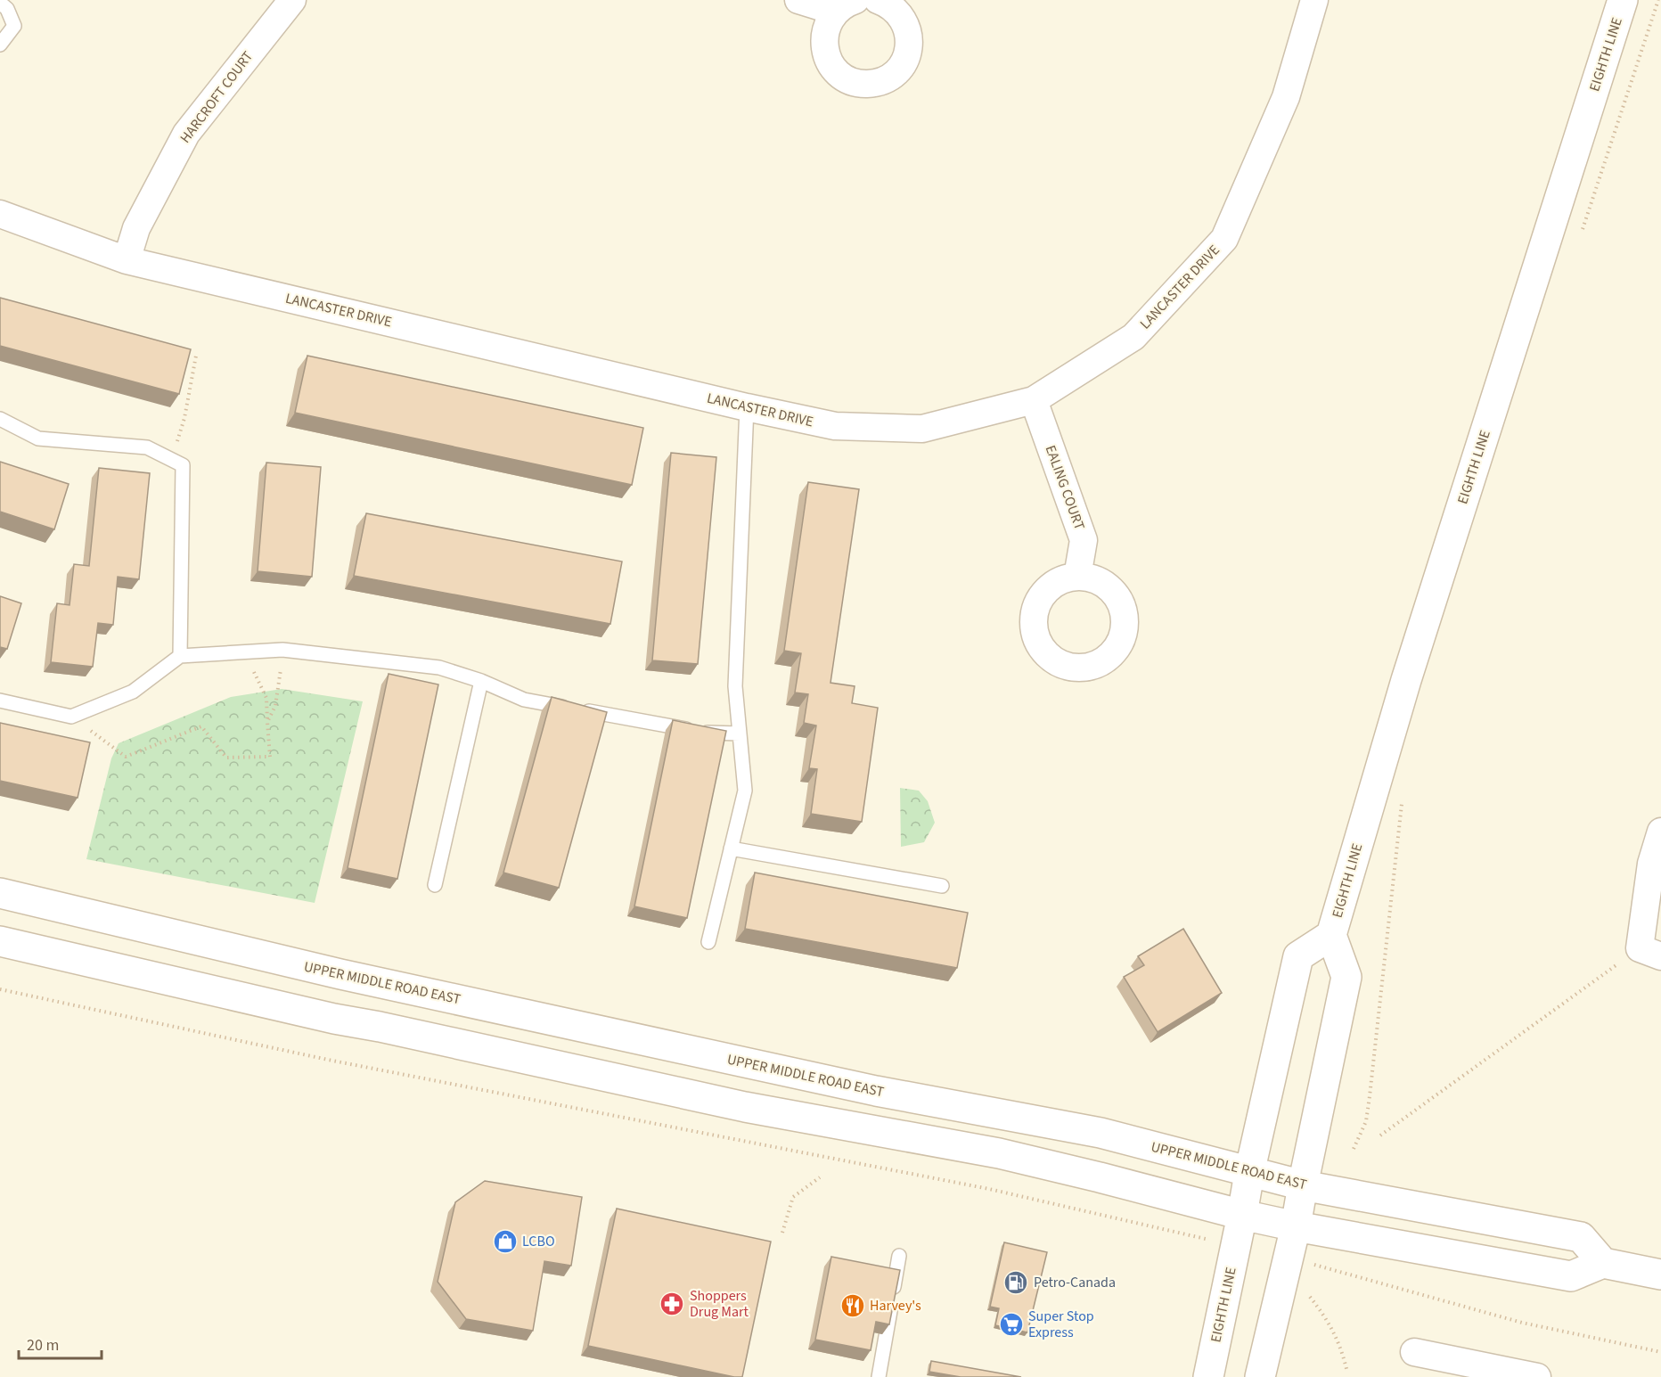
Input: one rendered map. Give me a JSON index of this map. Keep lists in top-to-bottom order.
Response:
{
  "streets": {
    "main road": ["EIGHTH LINE", "UPPER MIDDLE ROAD EAST"],
    "street": ["HARCROFT COURT", "LANCASTER DRIVE", "EALING COURT"]
  },
  "crossings": [
    ["EIGHTH LINE", "UPPER MIDDLE ROAD EAST"],
    ["HARCROFT COURT", "LANCASTER DRIVE"],
    ["LANCASTER DRIVE", "EALING COURT"]
  ],
  "places": {
    "shop": ["LCBO"],
    "fuel station": ["Petro-Canada"],
    "pharmacy": ["Shoppers Drug Mart"],
    "restaurant": ["Harvey's"],
    "supermarket": ["Super Stop Express"]
  },
  "scale_bar": "20 m"
}
